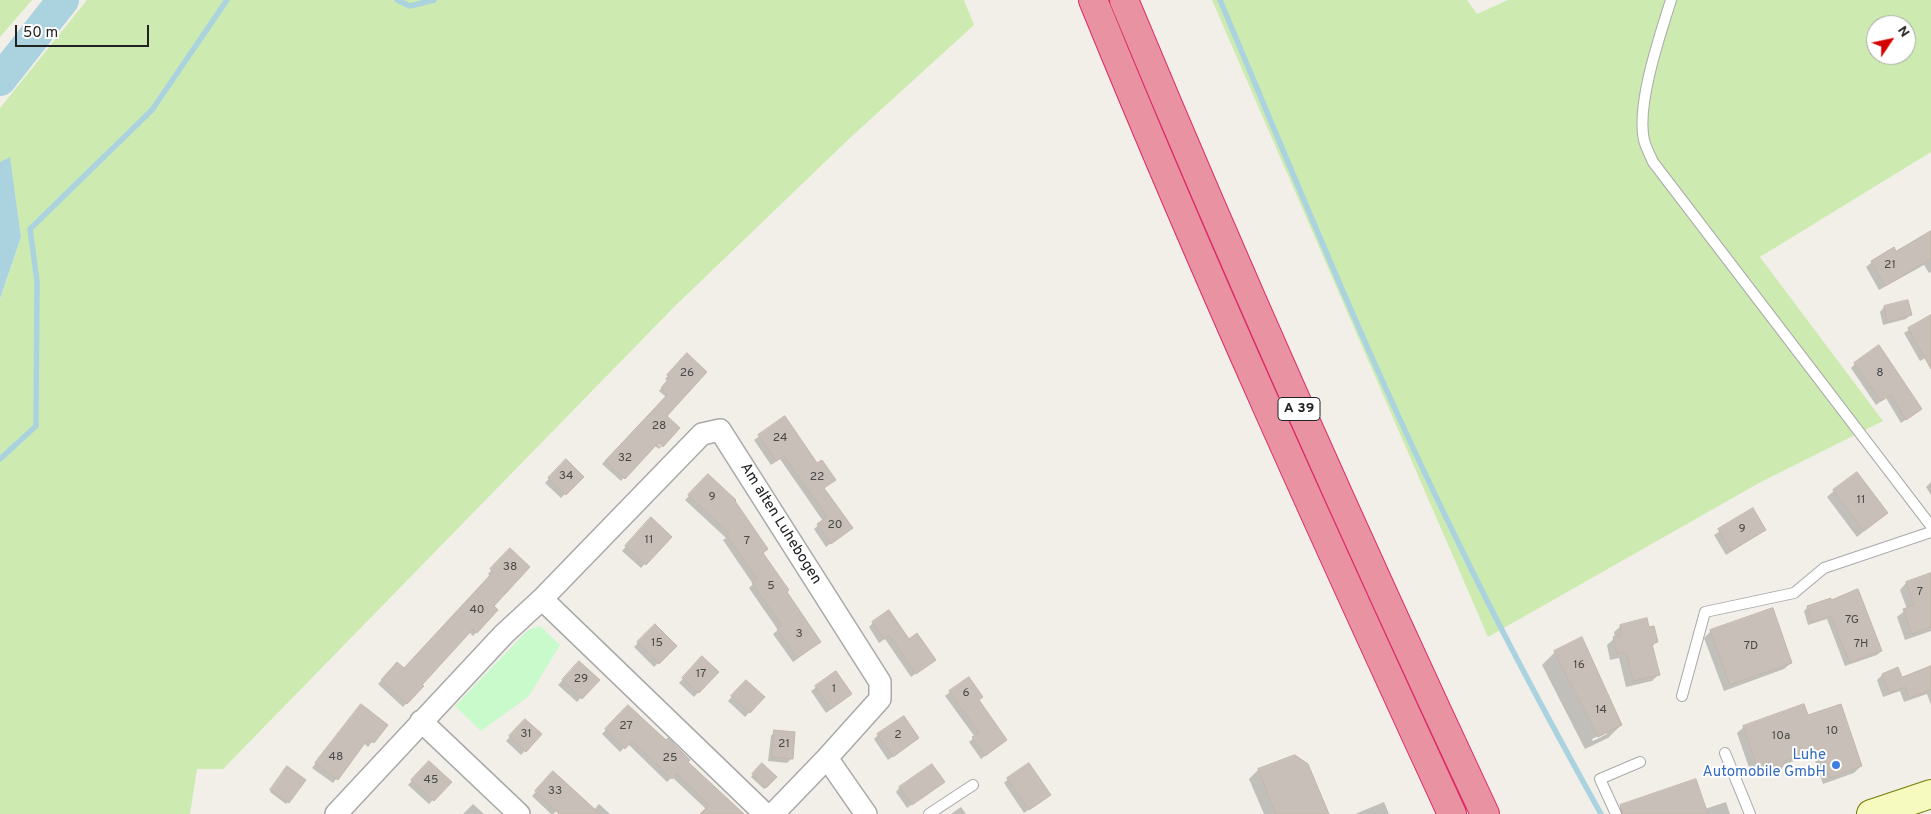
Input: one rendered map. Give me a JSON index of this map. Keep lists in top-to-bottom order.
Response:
{
  "streets": {
    "highway": ["A 39"],
    "street": ["Am alten Luhebogen"]
  },
  "places": ["Luhe Automobile GmbH"],
  "house_numbers": [
    "21",
    "26",
    "8",
    "28",
    "24",
    "32",
    "34",
    "22",
    "9",
    "11",
    "20",
    "9",
    "11",
    "7",
    "38",
    "5",
    "7",
    "40",
    "7G",
    "3",
    "15",
    "7H",
    "7D",
    "16",
    "17",
    "29",
    "1",
    "6",
    "14",
    "27",
    "10",
    "31",
    "2",
    "10a",
    "21",
    "48",
    "25",
    "45",
    "33"
  ],
  "scale_bar": "50 m",
  "north": "top right"
}
